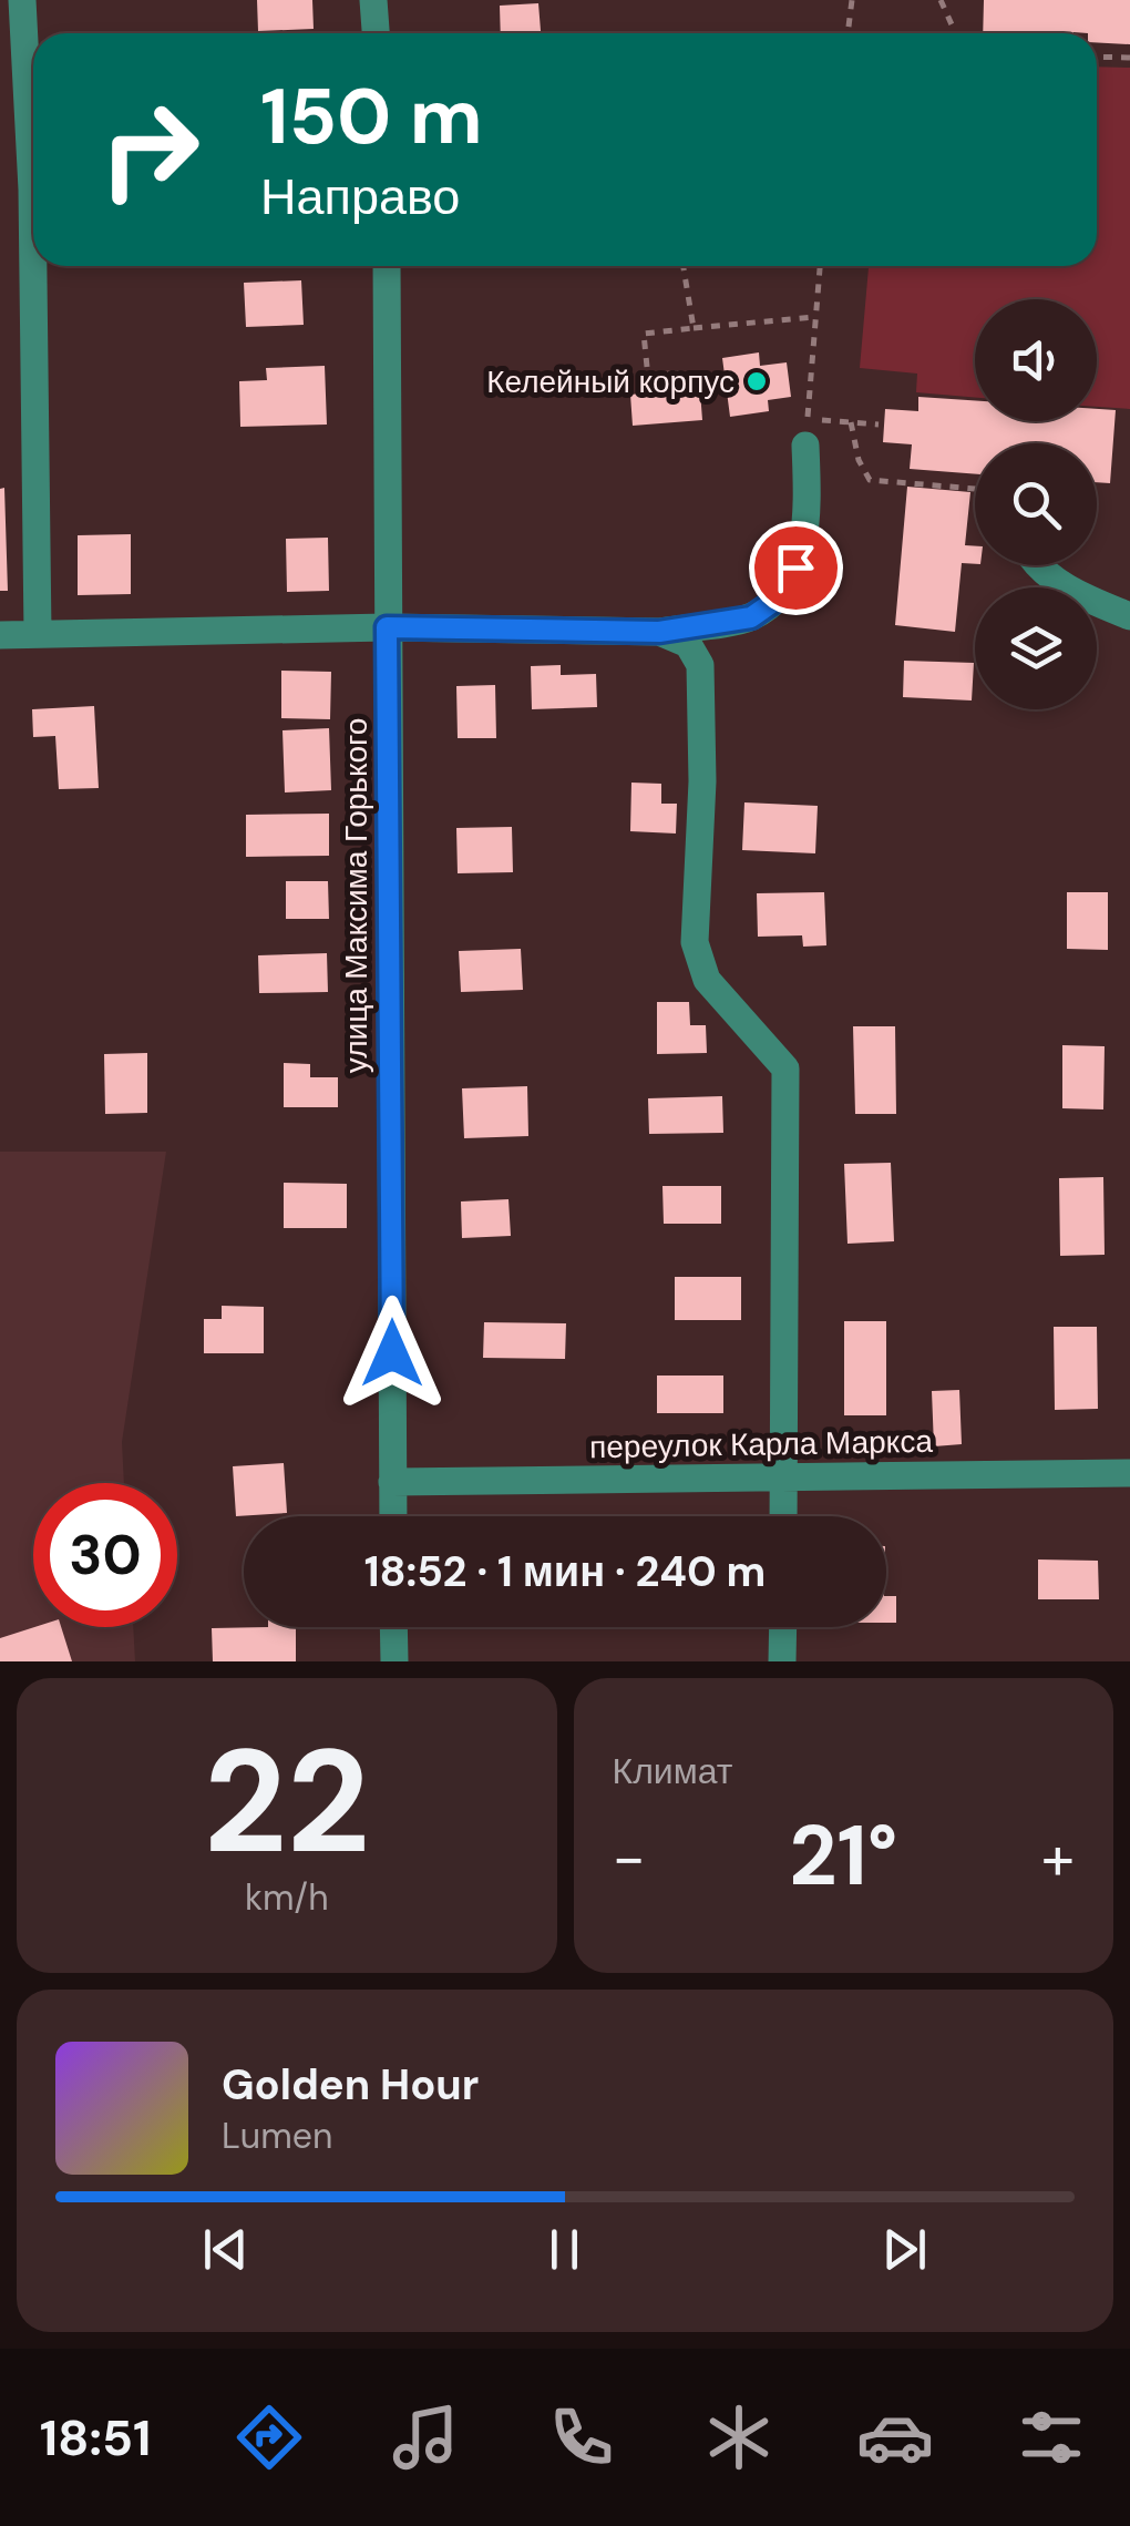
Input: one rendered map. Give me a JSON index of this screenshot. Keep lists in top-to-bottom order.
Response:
{
  "streets": {
    "street": ["улица Максима Горького", "переулок Карла Маркса"]
  },
  "crossings": [
    ["улица Максима Горького", "переулок Карла Маркса"]
  ],
  "places": ["Келейный корпус"],
  "page": {
    "turn": ["150 m", "Направо"],
    "limit": "30",
    "trip": "18:52 · 1 мин · 240 m",
    "tile": [
      ["22", "km/h"],
      "Климат"
    ],
    "heat": ["−", "21°", "+"],
    "song": ["Golden Hour", "Lumen"],
    "tabs": "18:51"
  }
}
